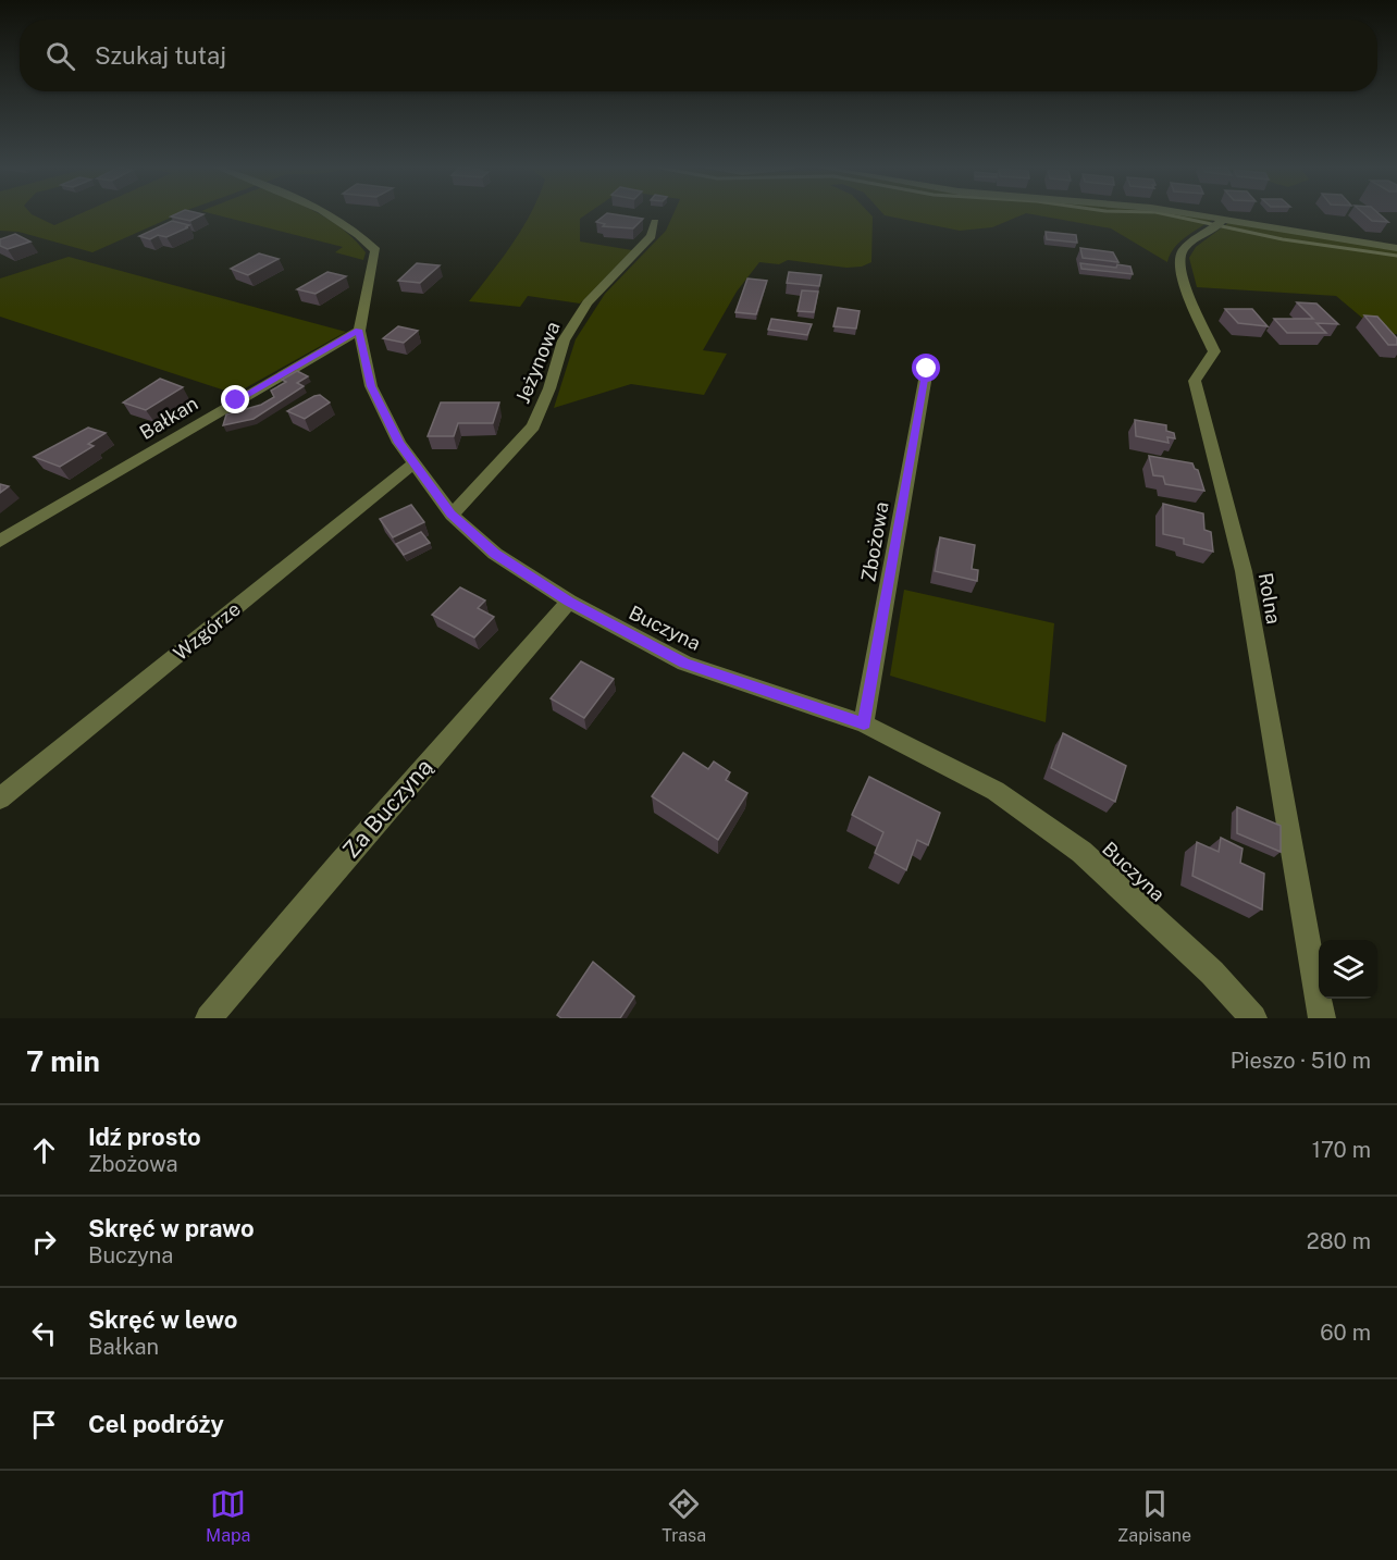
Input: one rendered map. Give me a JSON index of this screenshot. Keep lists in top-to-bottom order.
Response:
{
  "streets": {
    "street": [
      "Jeżynowa",
      "Bałkan",
      "Zbożowa",
      "Rolna",
      "Buczyna",
      "Wzgórze",
      "Za Buczyną"
    ]
  },
  "crossings": [
    ["Jeżynowa", "Buczyna"],
    ["Bałkan", "Buczyna"],
    ["Zbożowa", "Buczyna"],
    ["Buczyna", "Wzgórze"],
    ["Buczyna", "Za Buczyną"]
  ],
  "page": {
    "search": "Szukaj tutaj",
    "heading": ["7 min", "Pieszo · 510 m"],
    "list": [
      ["Idź prosto", "Zbożowa", "170 m"],
      ["Skręć w prawo", "Buczyna", "280 m"],
      ["Skręć w lewo", "Bałkan", "60 m"],
      "Cel podróży"
    ],
    "nav": ["Mapa", "Trasa", "Zapisane"]
  }
}
